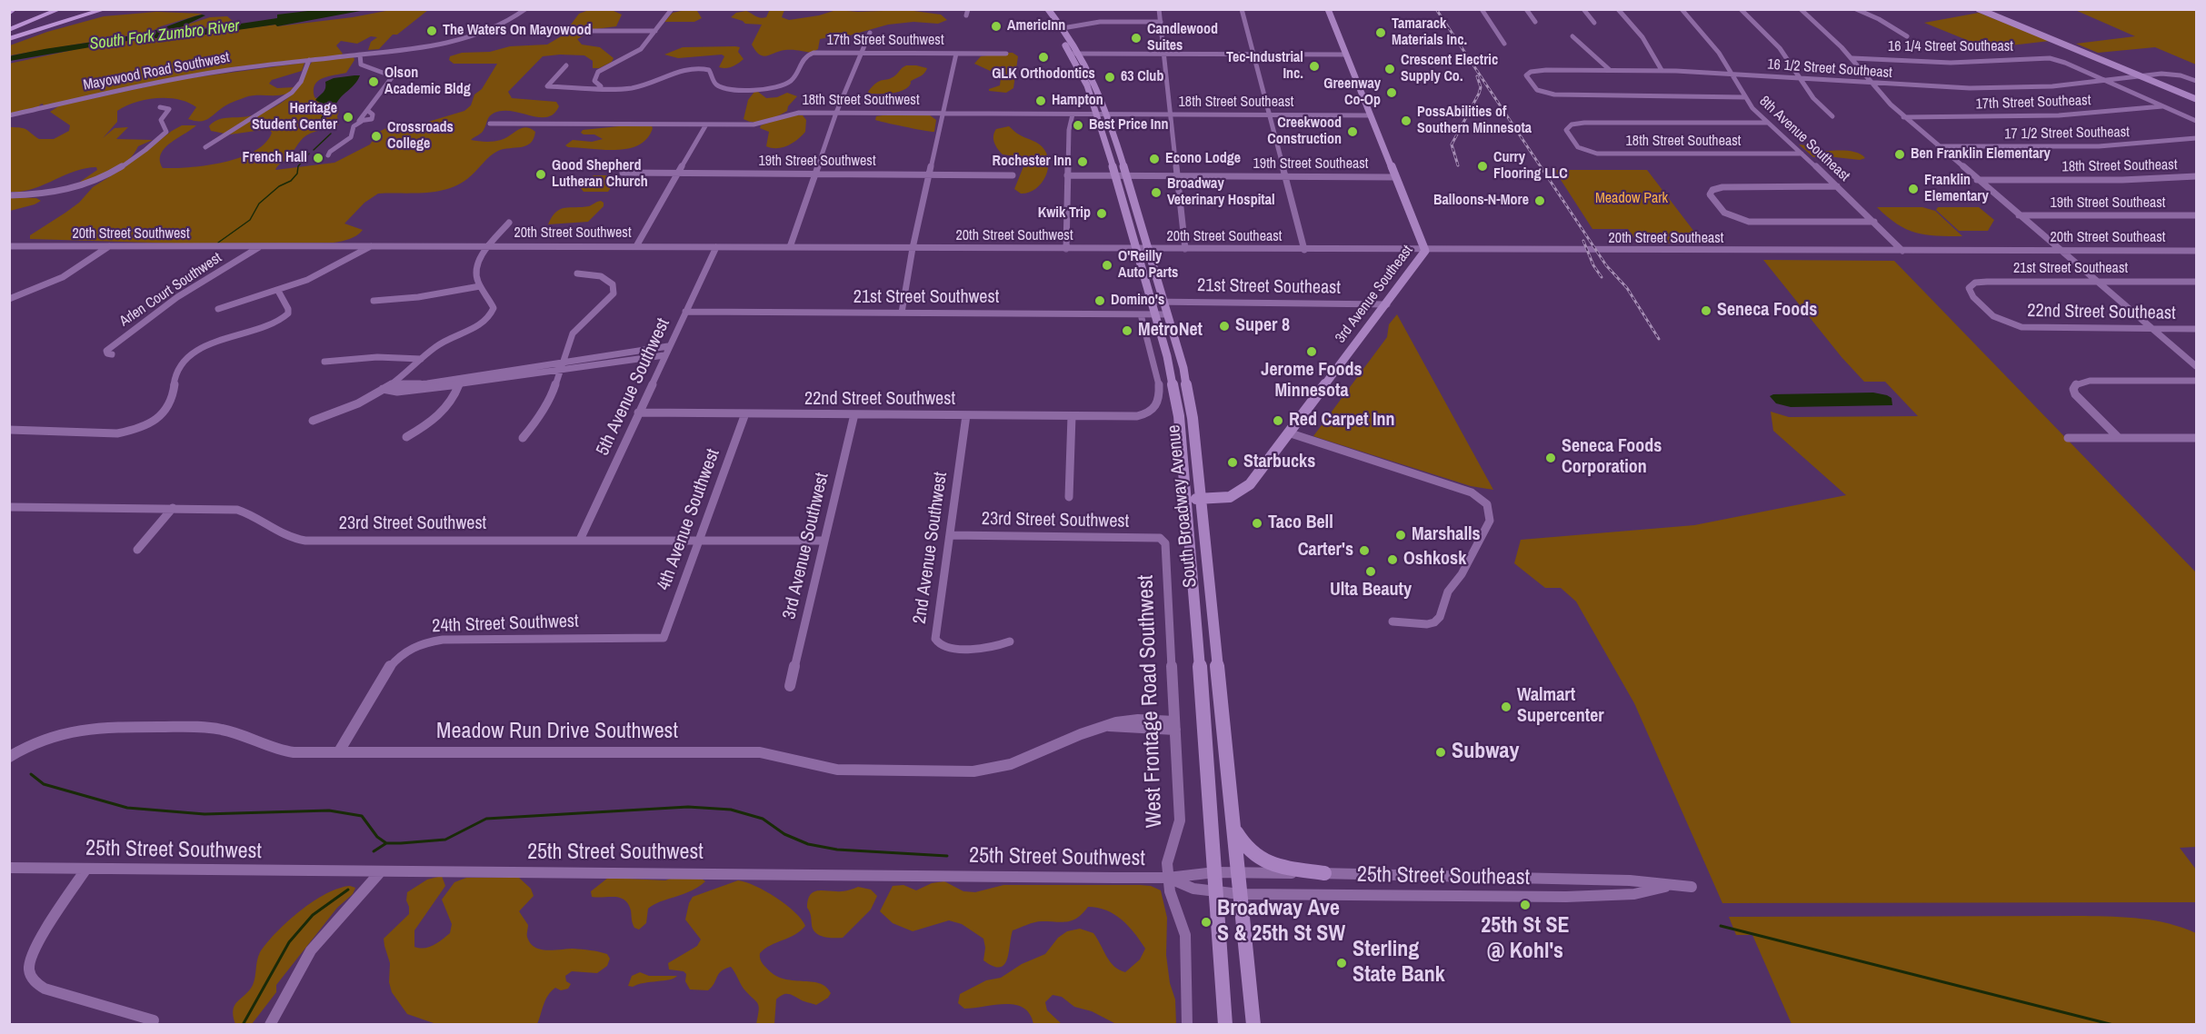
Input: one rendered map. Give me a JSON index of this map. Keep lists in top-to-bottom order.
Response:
{
  "streets": {
    "main road": ["3rd Avenue Southeast", "South Broadway Avenue"],
    "street": [
      "17th Street Southwest",
      "16 1/4 Street Southeast",
      "16 1/2 Street Southeast",
      "Mayowood Road Southwest",
      "18th Street Southwest",
      "18th Street Southeast",
      "17th Street Southeast",
      "17 1/2 Street Southeast",
      "8th Avenue Southeast",
      "19th Street Southwest",
      "19th Street Southeast",
      "20th Street Southwest",
      "20th Street Southeast",
      "21st Street Southeast",
      "Arlen Court Southwest",
      "21st Street Southwest",
      "22nd Street Southeast",
      "5th Avenue Southwest",
      "22nd Street Southwest",
      "4th Avenue Southwest",
      "23rd Street Southwest",
      "3rd Avenue Southwest",
      "2nd Avenue Southwest",
      "24th Street Southwest",
      "West Frontage Road Southwest",
      "Meadow Run Drive Southwest",
      "25th Street Southwest",
      "25th Street Southeast"
    ]
  },
  "crossings": [
    ["16 1/4 Street Southeast", "16 1/2 Street Southeast"],
    ["16 1/2 Street Southeast", "8th Avenue Southeast"],
    ["18th Street Southwest", "18th Street Southeast"],
    ["18th Street Southwest", "South Broadway Avenue"],
    ["18th Street Southeast", "8th Avenue Southeast"],
    ["18th Street Southeast", "3rd Avenue Southeast"],
    ["18th Street Southeast", "South Broadway Avenue"],
    ["8th Avenue Southeast", "20th Street Southeast"],
    ["19th Street Southeast", "3rd Avenue Southeast"],
    ["19th Street Southeast", "South Broadway Avenue"],
    ["20th Street Southwest", "20th Street Southeast"],
    ["20th Street Southwest", "Arlen Court Southwest"],
    ["20th Street Southwest", "5th Avenue Southwest"],
    ["20th Street Southwest", "South Broadway Avenue"],
    ["20th Street Southeast", "3rd Avenue Southeast"],
    ["20th Street Southeast", "South Broadway Avenue"],
    ["21st Street Southeast", "3rd Avenue Southeast"],
    ["21st Street Southeast", "22nd Street Southeast"],
    ["21st Street Southeast", "South Broadway Avenue"],
    ["3rd Avenue Southeast", "South Broadway Avenue"],
    ["21st Street Southwest", "5th Avenue Southwest"],
    ["21st Street Southwest", "22nd Street Southwest"],
    ["21st Street Southwest", "South Broadway Avenue"],
    ["5th Avenue Southwest", "22nd Street Southwest"],
    ["5th Avenue Southwest", "23rd Street Southwest"],
    ["22nd Street Southwest", "4th Avenue Southwest"],
    ["22nd Street Southwest", "3rd Avenue Southwest"],
    ["22nd Street Southwest", "2nd Avenue Southwest"],
    ["South Broadway Avenue", "25th Street Southwest"],
    ["South Broadway Avenue", "25th Street Southeast"],
    ["4th Avenue Southwest", "23rd Street Southwest"],
    ["4th Avenue Southwest", "24th Street Southwest"],
    ["23rd Street Southwest", "3rd Avenue Southwest"],
    ["23rd Street Southwest", "2nd Avenue Southwest"],
    ["23rd Street Southwest", "West Frontage Road Southwest"],
    ["24th Street Southwest", "Meadow Run Drive Southwest"],
    ["West Frontage Road Southwest", "Meadow Run Drive Southwest"],
    ["West Frontage Road Southwest", "25th Street Southwest"],
    ["West Frontage Road Southwest", "25th Street Southeast"],
    ["25th Street Southwest", "25th Street Southeast"]
  ],
  "water": ["South Fork Zumbro River"],
  "parks": ["Meadow Park"],
  "places": [
    "AmericInn",
    "The Waters On Mayowood",
    "Tamarack Materials Inc.",
    "Candlewood Suites",
    "GLK Orthodontics",
    "Tec-Industrial Inc.",
    "Crescent Electric Supply Co.",
    "63 Club",
    "Olson Academic Bldg",
    "Greenway Co-Op",
    "Hampton",
    "Heritage Student Center",
    "PossAbilities of Southern Minnesota",
    "Best Price Inn",
    "Creekwood Construction",
    "Crossroads College",
    "Ben Franklin Elementary",
    "French Hall",
    "Econo Lodge",
    "Rochester Inn",
    "Curry Flooring LLC",
    "Good Shepherd Lutheran Church",
    "Franklin Elementary",
    "Broadway Veterinary Hospital",
    "Balloons-N-More",
    "Kwik Trip",
    "O'Reilly Auto Parts",
    "Domino's",
    "Seneca Foods",
    "Super 8",
    "MetroNet",
    "Jerome Foods Minnesota",
    "Red Carpet Inn",
    "Seneca Foods Corporation",
    "Starbucks",
    "Taco Bell",
    "Marshalls",
    "Carter's",
    "Oshkosk",
    "Ulta Beauty",
    "Walmart Supercenter",
    "Subway",
    "25th St SE @ Kohl's",
    "Broadway Ave S & 25th St SW",
    "Sterling State Bank"
  ]
}
